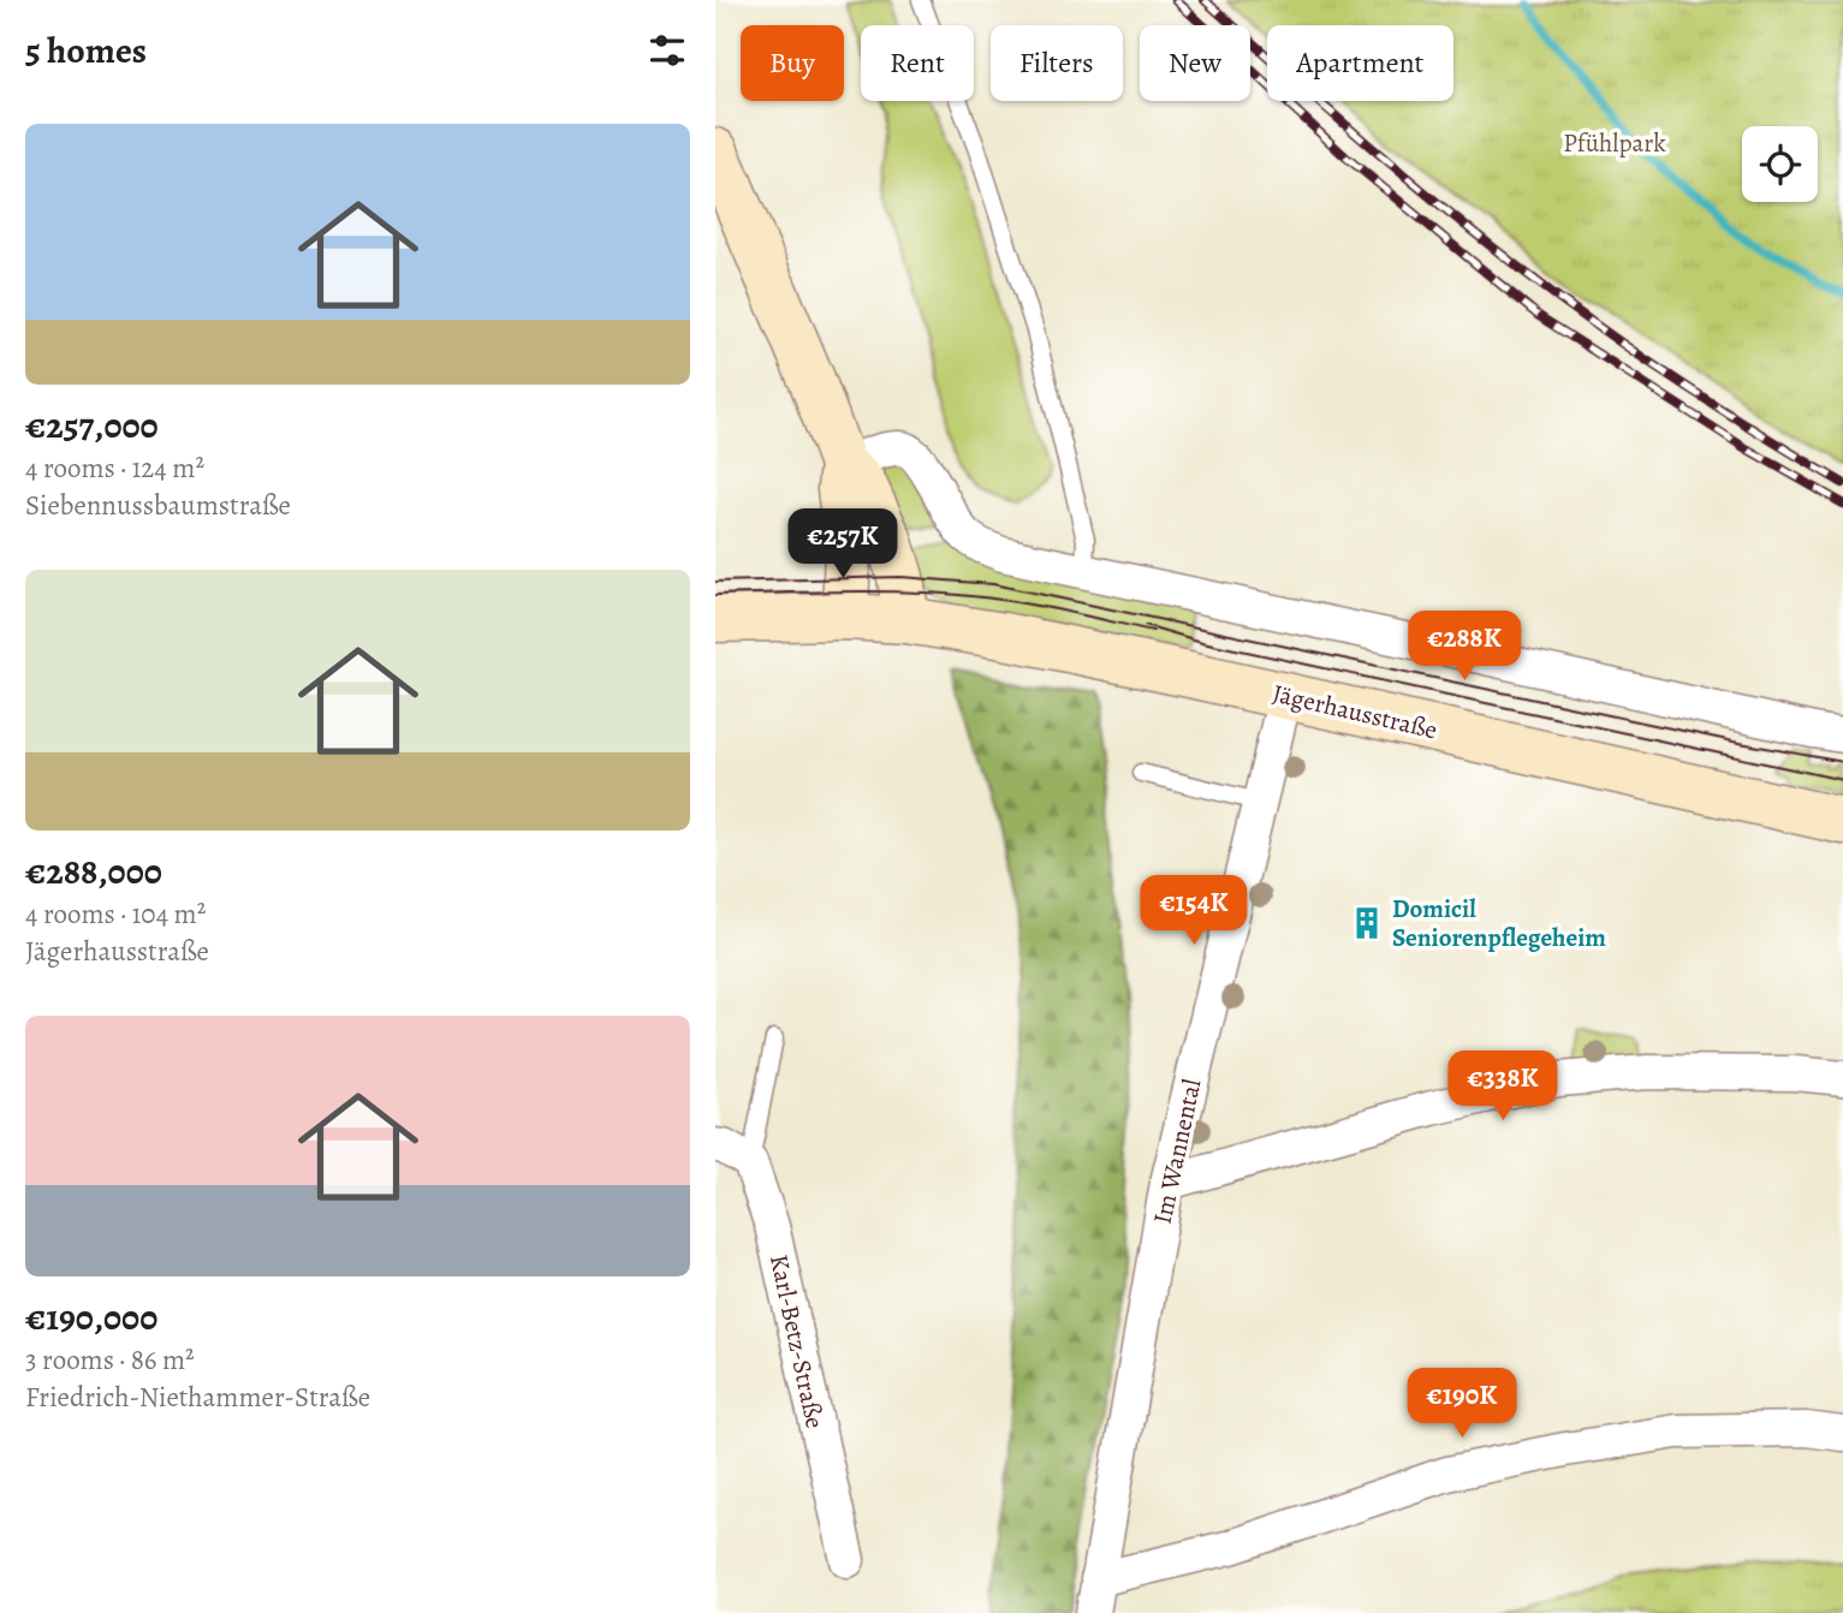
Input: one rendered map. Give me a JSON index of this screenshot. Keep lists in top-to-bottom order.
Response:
{
  "streets": {
    "street": ["Jägerhausstraße", "Im Wannental", "Karl-Betz-Straße"]
  },
  "crossings": [
    ["Jägerhausstraße", "Im Wannental"]
  ],
  "parks": ["Pfühlpark"],
  "places": {
    "building": ["Domicil Seniorenpflegeheim"]
  },
  "page": {
    "heading": "5 homes",
    "chip": [
      "Buy",
      "Rent",
      "Filters",
      "New",
      "Apartment"
    ],
    "list": [
      {
        "name": "€257,000",
        "note": "4 rooms · 124 m² · Siebennussbaumstraße"
      },
      {
        "name": "€288,000",
        "note": "4 rooms · 104 m² · Jägerhausstraße"
      },
      {
        "name": "€190,000",
        "note": "3 rooms · 86 m² · Friedrich-Niethammer-Straße"
      }
    ],
    "price": [
      "€257K",
      "€288K",
      "€154K",
      "€338K",
      "€190K"
    ]
  }
}
